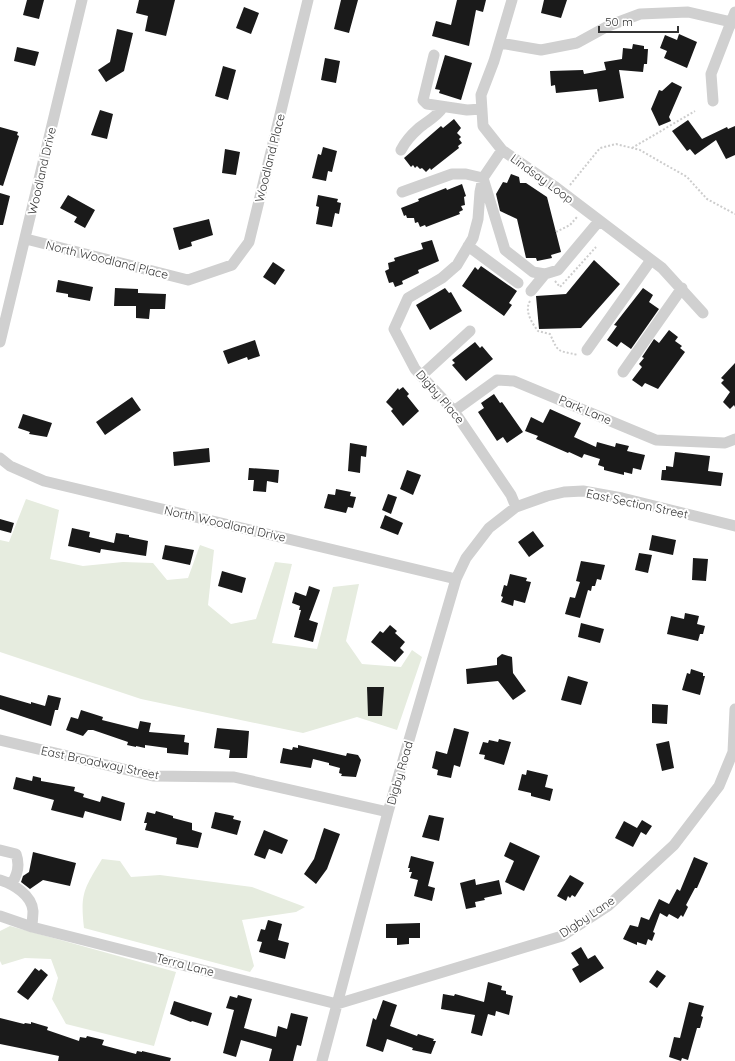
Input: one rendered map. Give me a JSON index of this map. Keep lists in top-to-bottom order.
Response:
{
  "streets": {
    "street": [
      "Woodland Place",
      "Woodland Drive",
      "Lindsay Loop",
      "North Woodland Place",
      "Digby Place",
      "Park Lane",
      "East Section Street",
      "North Woodland Drive",
      "East Broadway Street",
      "Digby Road",
      "Digby Lane",
      "Terra Lane"
    ]
  },
  "crossings": [
    ["Woodland Place", "North Woodland Place"],
    ["Woodland Drive", "North Woodland Place"],
    ["Lindsay Loop", "Digby Place"],
    ["Digby Place", "Park Lane"],
    ["Digby Place", "East Section Street"],
    ["Digby Place", "Digby Road"],
    ["East Section Street", "Digby Road"],
    ["North Woodland Drive", "Digby Road"],
    ["East Broadway Street", "Digby Road"],
    ["Digby Road", "Digby Lane"],
    ["Digby Road", "Terra Lane"],
    ["Digby Lane", "Terra Lane"]
  ],
  "scale_bar": "50 m"
}
